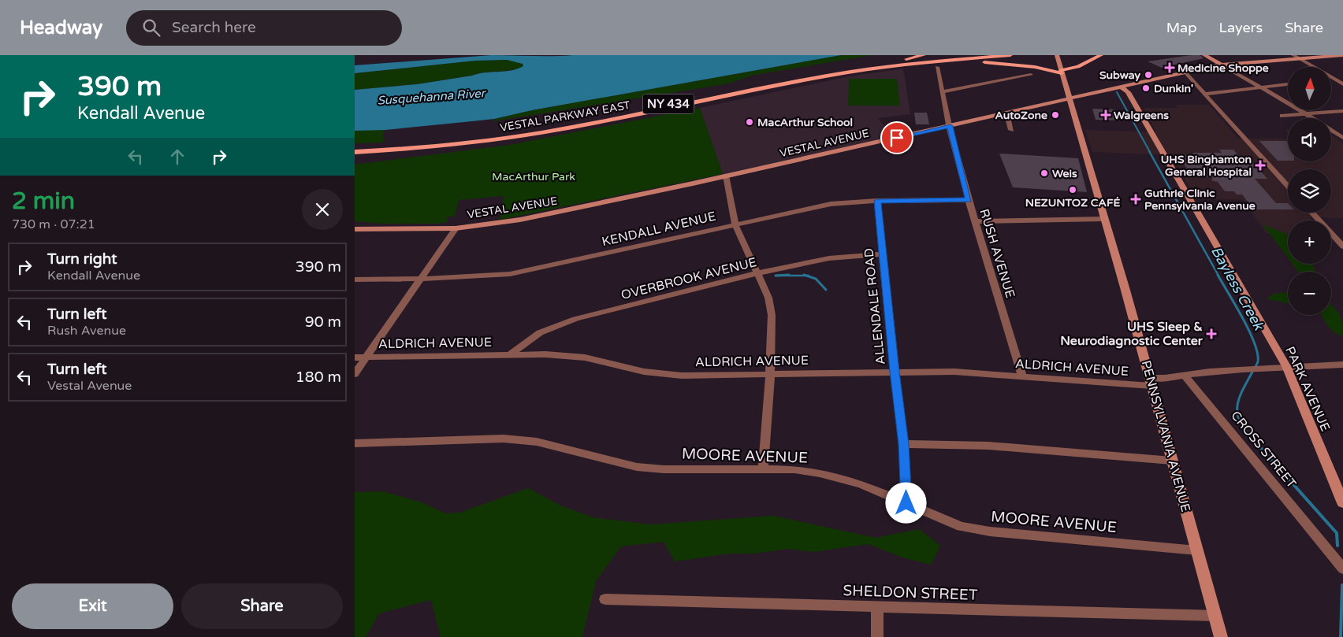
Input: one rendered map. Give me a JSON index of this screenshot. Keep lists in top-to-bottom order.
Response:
{
  "streets": {
    "main road": ["NY 434", "VESTAL PARKWAY EAST"],
    "street": [
      "VESTAL AVENUE",
      "KENDALL AVENUE",
      "RUSH AVENUE",
      "OVERBROOK AVENUE",
      "ALLENDALE ROAD",
      "ALDRICH AVENUE",
      "PARK AVENUE",
      "PENNSYLVANIA AVENUE",
      "CROSS STREET",
      "MOORE AVENUE",
      "SHELDON STREET"
    ]
  },
  "crossings": [
    ["VESTAL PARKWAY EAST", "RUSH AVENUE"],
    ["VESTAL AVENUE", "RUSH AVENUE"],
    ["VESTAL AVENUE", "PARK AVENUE"],
    ["VESTAL AVENUE", "PENNSYLVANIA AVENUE"],
    ["KENDALL AVENUE", "RUSH AVENUE"],
    ["KENDALL AVENUE", "ALLENDALE ROAD"],
    ["RUSH AVENUE", "ALDRICH AVENUE"],
    ["OVERBROOK AVENUE", "ALLENDALE ROAD"],
    ["OVERBROOK AVENUE", "ALDRICH AVENUE"],
    ["ALLENDALE ROAD", "ALDRICH AVENUE"],
    ["ALLENDALE ROAD", "MOORE AVENUE"],
    ["ALDRICH AVENUE", "PENNSYLVANIA AVENUE"],
    ["PENNSYLVANIA AVENUE", "MOORE AVENUE"],
    ["PENNSYLVANIA AVENUE", "SHELDON STREET"]
  ],
  "water": ["Susquehanna River", "Bayless Creek"],
  "parks": ["MacArthur Park"],
  "places": {
    "health": [
      "Medicine Shoppe",
      "Walgreens",
      "UHS Binghamton General Hospital",
      "Guthrie Clinic Pennsylvania Avenue",
      "UHS Sleep & Neurodiagnostic Center"
    ],
    "other": [
      "Subway",
      "Dunkin'",
      "AutoZone",
      "MacArthur School",
      "Weis",
      "NEZUNTOZ CAFÉ"
    ]
  },
  "north": "top",
  "page": {
    "header": "Headway",
    "search": "Search here",
    "nav": ["Map", "Layers", "Share"],
    "turn": ["390 m", "Kendall Avenue"],
    "map_buttons": ["+", "−"],
    "heading": ["2 min", "730 m · 07:21"],
    "list": [
      {
        "name": "Turn right",
        "note": "Kendall Avenue",
        "value": "390 m"
      },
      {
        "name": "Turn left",
        "note": "Rush Avenue",
        "value": "90 m"
      },
      {
        "name": "Turn left",
        "note": "Vestal Avenue",
        "value": "180 m"
      }
    ],
    "buttons": ["Exit", "Share"]
  }
}
